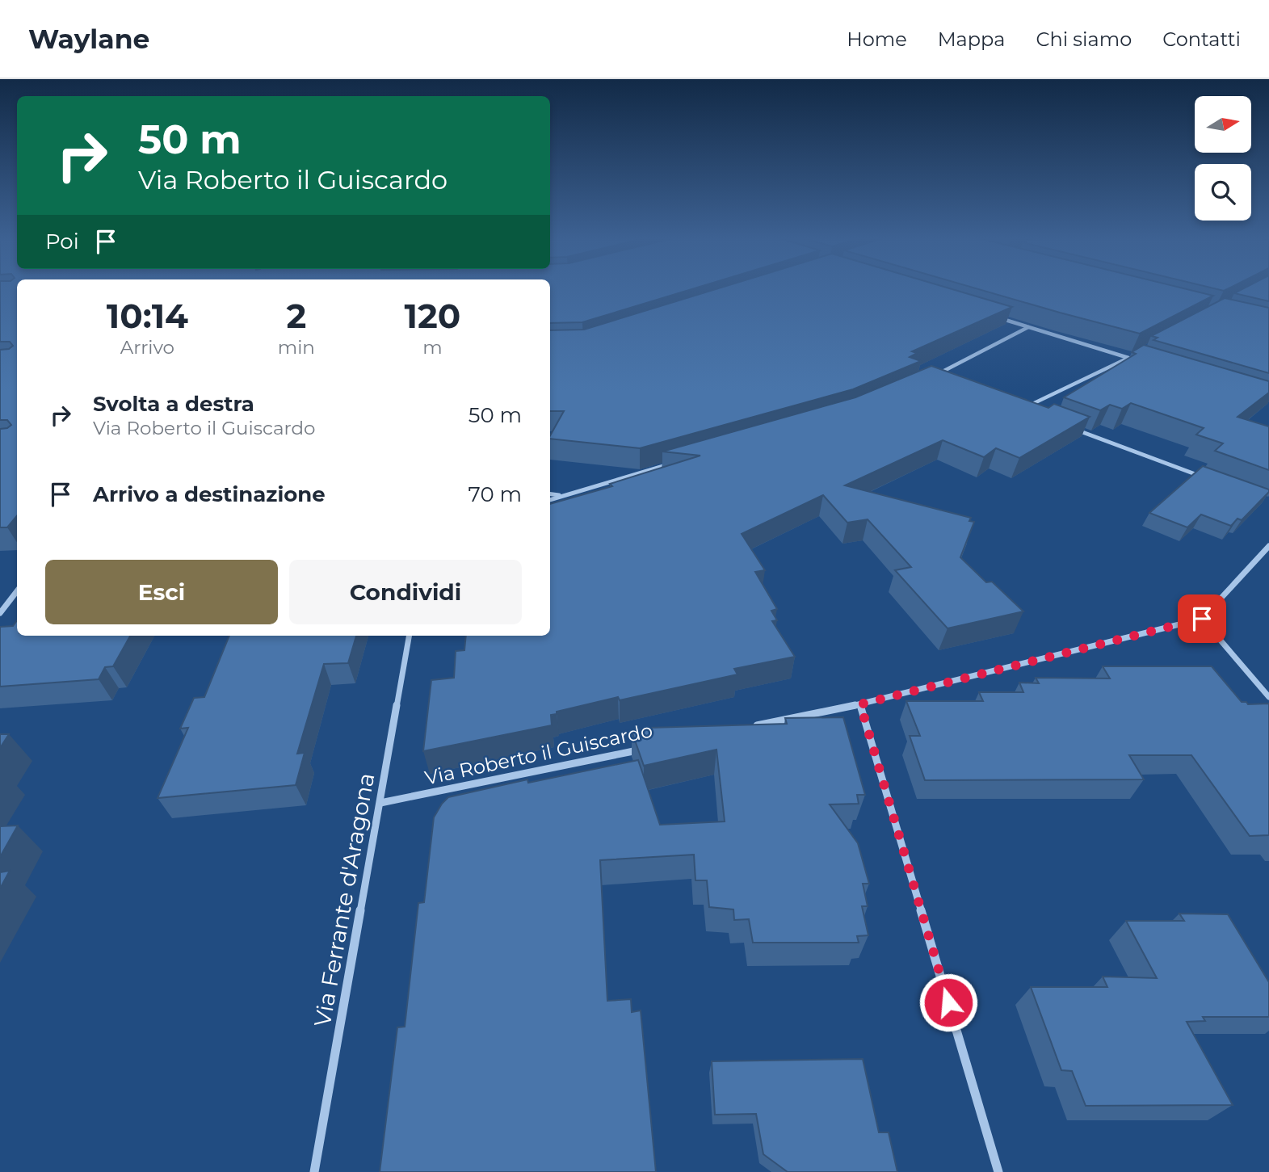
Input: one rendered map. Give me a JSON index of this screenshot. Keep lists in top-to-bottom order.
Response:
{
  "streets": {
    "street": ["Via Roberto il Guiscardo", "Via Ferrante d'Aragona"]
  },
  "crossings": [
    ["Via Roberto il Guiscardo", "Via Ferrante d'Aragona"]
  ],
  "north": "right",
  "page": {
    "header": "Waylane",
    "nav": [
      "Home",
      "Mappa",
      "Chi siamo",
      "Contatti"
    ],
    "turn": ["50 m", "Via Roberto il Guiscardo"],
    "then": "Poi",
    "eta": [
      "10:14",
      "Arrivo",
      "2",
      "min",
      "120",
      "m"
    ],
    "list": [
      {
        "name": "Svolta a destra",
        "note": "Via Roberto il Guiscardo",
        "value": "50 m"
      },
      {
        "name": "Arrivo a destinazione",
        "value": "70 m"
      }
    ],
    "buttons": ["Esci", "Condividi"]
  }
}
